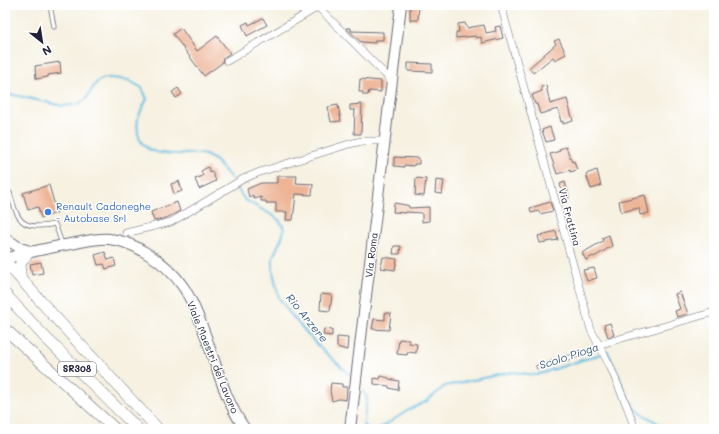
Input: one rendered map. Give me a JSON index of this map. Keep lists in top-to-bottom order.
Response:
{
  "streets": {
    "highway": ["SR308"],
    "main road": ["Via Roma", "Viale Maestri del Lavoro"],
    "street": ["Via Frattina"]
  },
  "water": ["Rio Arzere", "Scolo Pioga"],
  "places": ["Renault Cadoneghe - Autobase Srl"],
  "north": "bottom right"
}
